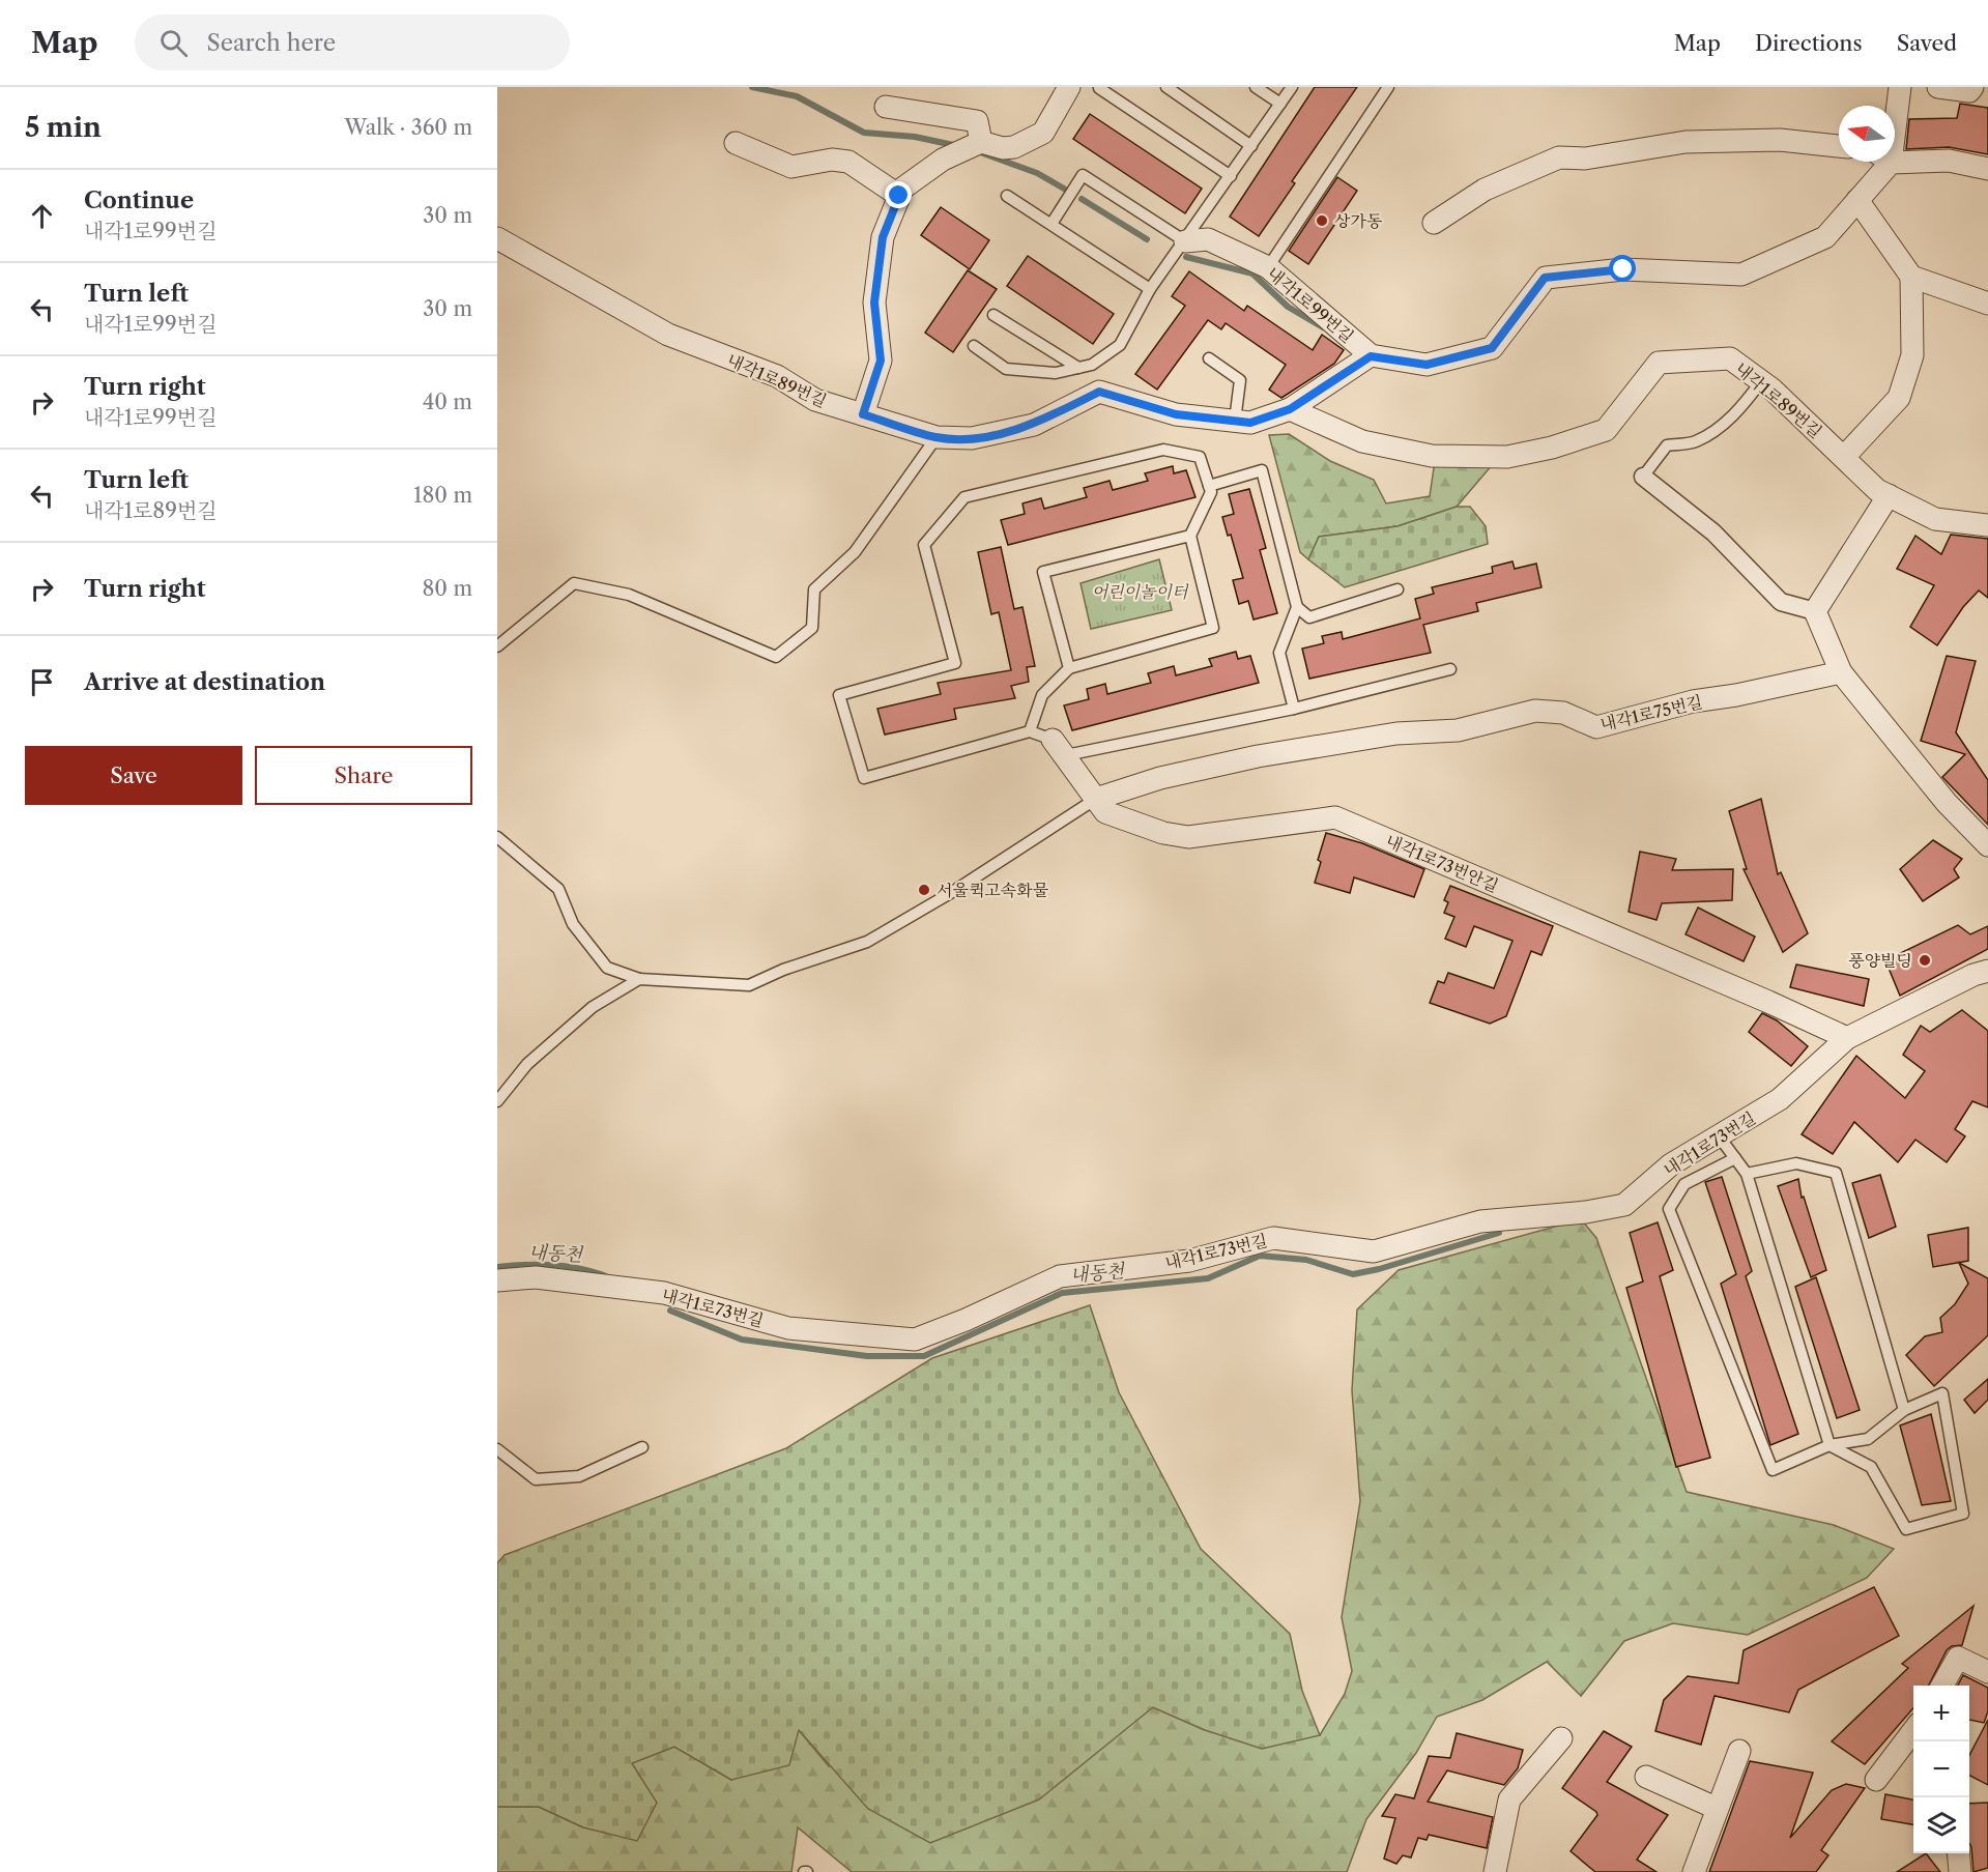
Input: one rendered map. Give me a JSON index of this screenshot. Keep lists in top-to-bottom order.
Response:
{
  "streets": {
    "street": [
      "내각1로99번길",
      "내각1로89번길",
      "내각1로75번길",
      "내각1로73번안길",
      "내각1로73번길"
    ]
  },
  "crossings": [
    ["내각1로99번길", "내각1로89번길"],
    ["내각1로75번길", "내각1로73번안길"],
    ["내각1로73번안길", "내각1로73번길"]
  ],
  "water": ["내동천"],
  "parks": ["어린이놀이터"],
  "places": ["상가동", "서울퀵고속화물", "풍양빌딩"],
  "north": "left",
  "page": {
    "header": "Map",
    "search": "Search here",
    "nav": ["Map", "Directions", "Saved"],
    "heading": ["5 min", "Walk · 360 m"],
    "list": [
      ["Continue", "내각1로99번길", "30 m"],
      ["Turn left", "내각1로99번길", "30 m"],
      ["Turn right", "내각1로99번길", "40 m"],
      ["Turn left", "내각1로89번길", "180 m"],
      ["Turn right", "80 m"],
      "Arrive at destination"
    ],
    "buttons": ["Save", "Share"],
    "map_buttons": ["+", "−"]
  }
}
